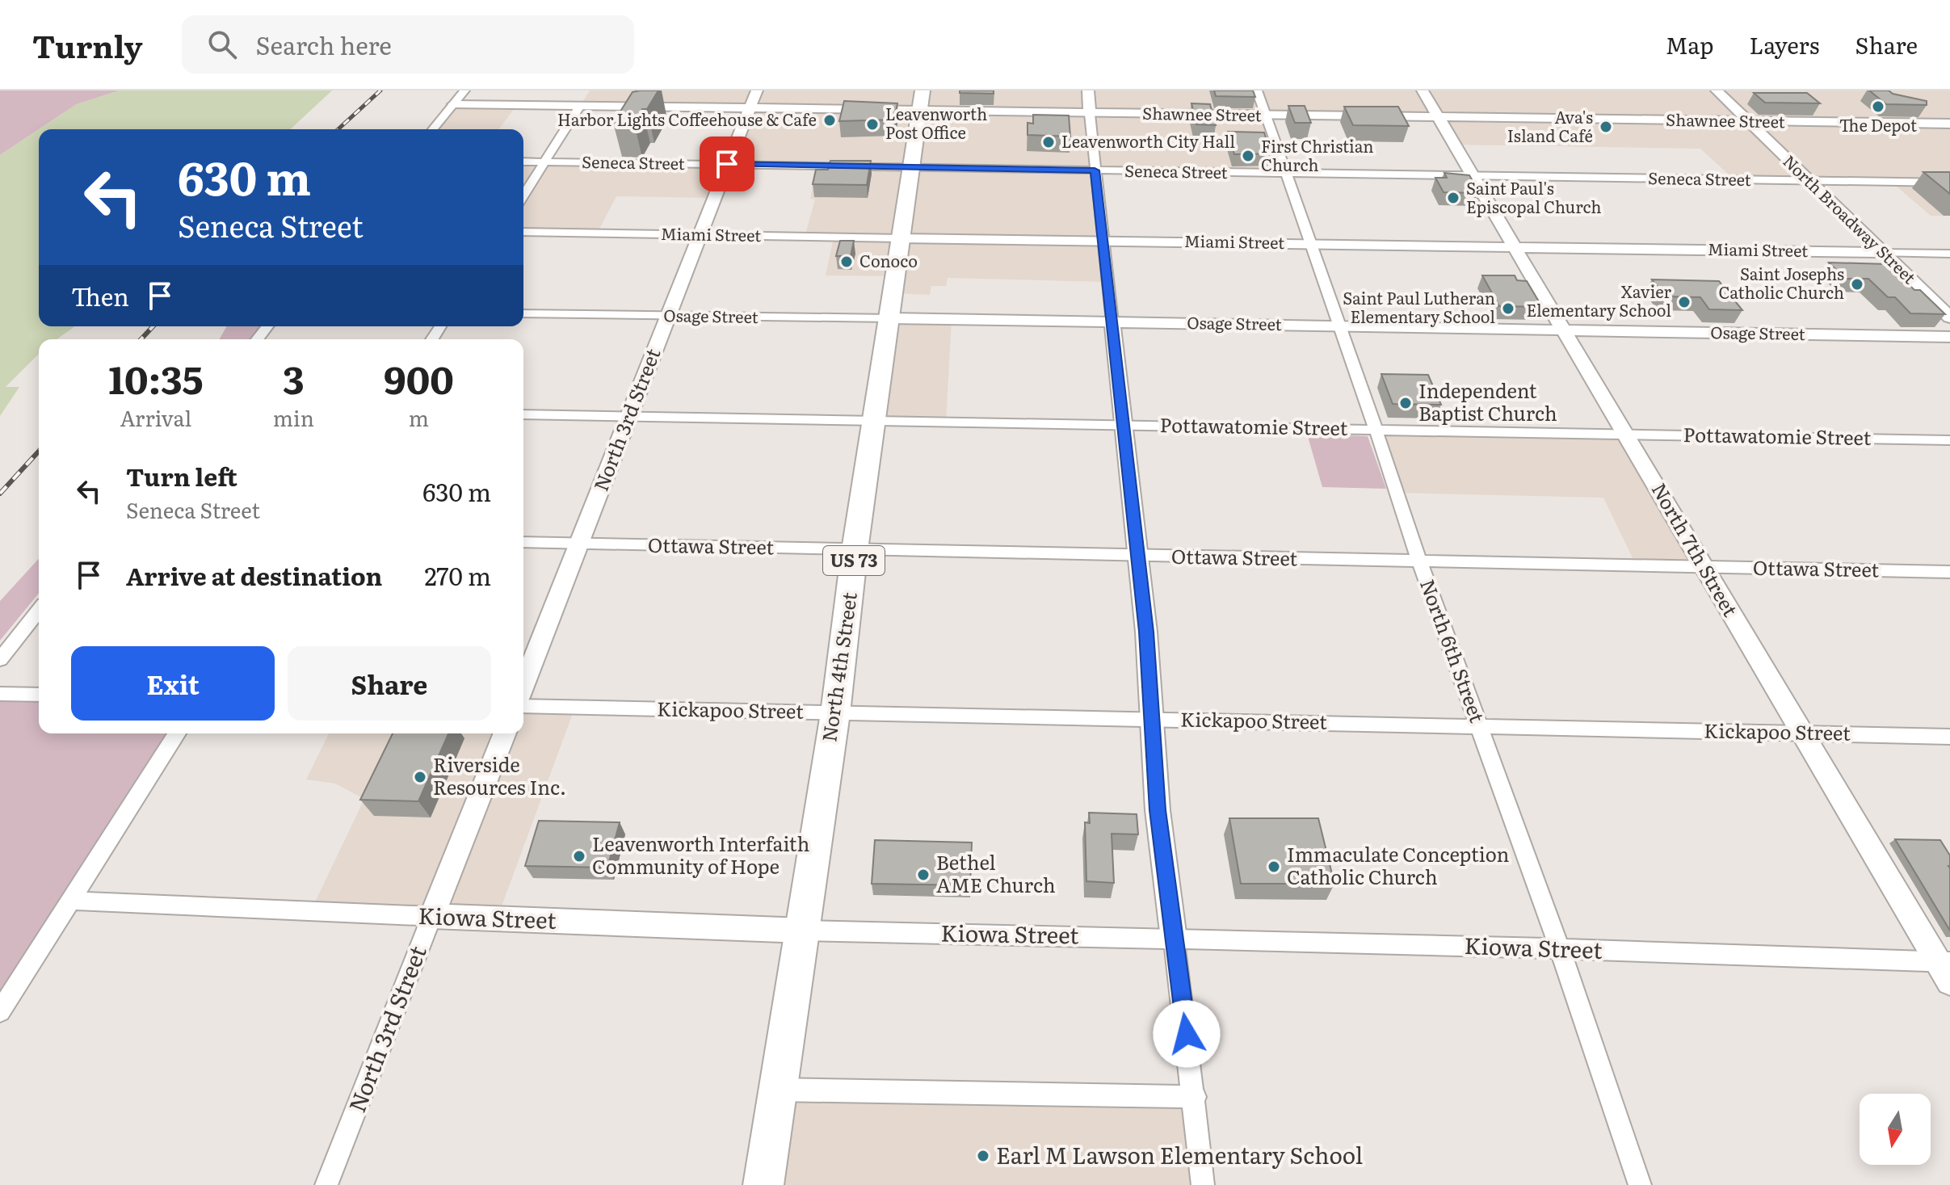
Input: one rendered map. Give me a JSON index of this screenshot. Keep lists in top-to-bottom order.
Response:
{
  "streets": {
    "highway": ["US 73", "North 4th Street"],
    "street": [
      "Shawnee Street",
      "Seneca Street",
      "North Broadway Street",
      "Miami Street",
      "Osage Street",
      "North 3rd Street",
      "Pottawatomie Street",
      "Ottawa Street",
      "North 7th Street",
      "North 6th Street",
      "Kickapoo Street",
      "Kiowa Street"
    ]
  },
  "crossings": [
    ["Shawnee Street", "North Broadway Street"],
    ["Shawnee Street", "North 3rd Street"],
    ["Shawnee Street", "North 7th Street"],
    ["Shawnee Street", "US 73"],
    ["Shawnee Street", "North 6th Street"],
    ["Shawnee Street", "North 4th Street"],
    ["Seneca Street", "North Broadway Street"],
    ["Seneca Street", "North 3rd Street"],
    ["Seneca Street", "North 7th Street"],
    ["Seneca Street", "North 6th Street"],
    ["Seneca Street", "North 4th Street"],
    ["North Broadway Street", "Miami Street"],
    ["Miami Street", "North 3rd Street"],
    ["Miami Street", "North 7th Street"],
    ["Miami Street", "North 6th Street"],
    ["Miami Street", "North 4th Street"],
    ["Osage Street", "North 3rd Street"],
    ["Osage Street", "North 7th Street"],
    ["Osage Street", "North 6th Street"],
    ["Osage Street", "North 4th Street"],
    ["North 3rd Street", "Pottawatomie Street"],
    ["North 3rd Street", "Ottawa Street"],
    ["North 3rd Street", "Kiowa Street"],
    ["Pottawatomie Street", "North 7th Street"],
    ["Pottawatomie Street", "North 6th Street"],
    ["Pottawatomie Street", "North 4th Street"],
    ["Ottawa Street", "North 7th Street"],
    ["Ottawa Street", "North 6th Street"],
    ["Ottawa Street", "North 4th Street"],
    ["North 7th Street", "Kickapoo Street"],
    ["North 7th Street", "Kiowa Street"],
    ["US 73", "North 4th Street"],
    ["North 6th Street", "Kickapoo Street"],
    ["North 6th Street", "Kiowa Street"],
    ["North 4th Street", "Kickapoo Street"],
    ["North 4th Street", "Kiowa Street"]
  ],
  "places": [
    "The Depot",
    "Harbor Lights Coffeehouse & Cafe",
    "Leavenworth Post Office",
    "Ava's Island Café",
    "Leavenworth City Hall",
    "First Christian Church",
    "Saint Paul's Episcopal Church",
    "Conoco",
    "Saint Josephs Catholic Church",
    "Xavier Elementary School",
    "Saint Paul Lutheran Elementary School",
    "Independent Baptist Church",
    "Riverside Resources Inc.",
    "Leavenworth Interfaith Community of Hope",
    "Immaculate Conception Catholic Church",
    "Bethel AME Church",
    "Earl M Lawson Elementary School"
  ],
  "north": "bottom",
  "page": {
    "header": "Turnly",
    "search": "Search here",
    "nav": ["Map", "Layers", "Share"],
    "turn": ["630 m", "Seneca Street"],
    "then": "Then",
    "eta": [
      "10:35",
      "Arrival",
      "3",
      "min",
      "900",
      "m"
    ],
    "list": [
      {
        "name": "Turn left",
        "note": "Seneca Street",
        "value": "630 m"
      },
      {
        "name": "Arrive at destination",
        "value": "270 m"
      }
    ],
    "buttons": ["Exit", "Share"]
  }
}
